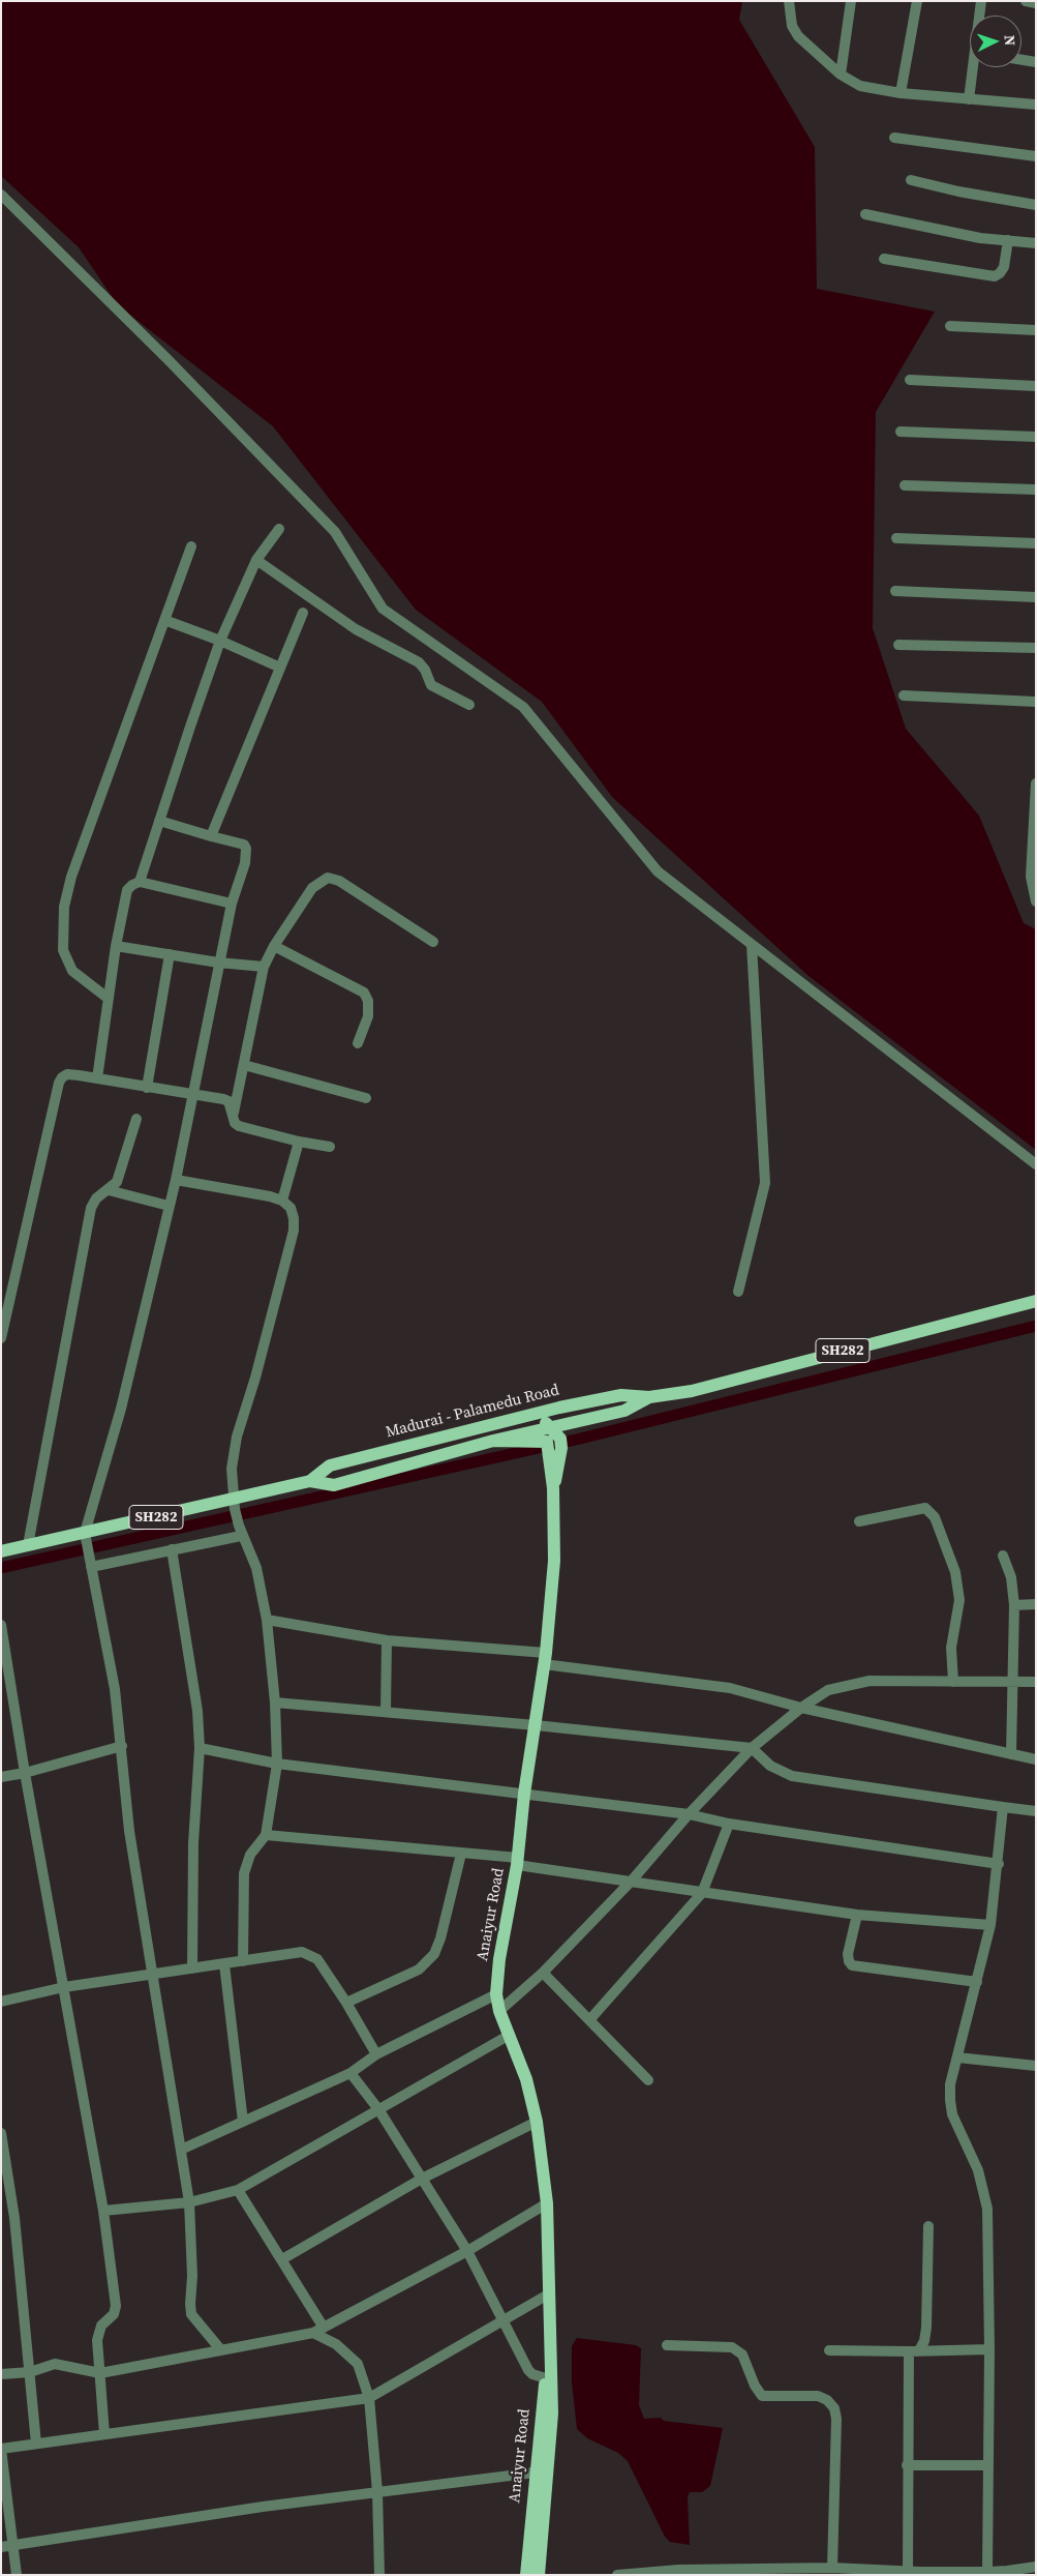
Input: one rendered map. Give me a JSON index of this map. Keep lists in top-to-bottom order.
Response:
{
  "streets": {
    "main road": ["SH282", "Madurai - Palamedu Road", "Anaiyur Road"]
  },
  "north": "right"
}
